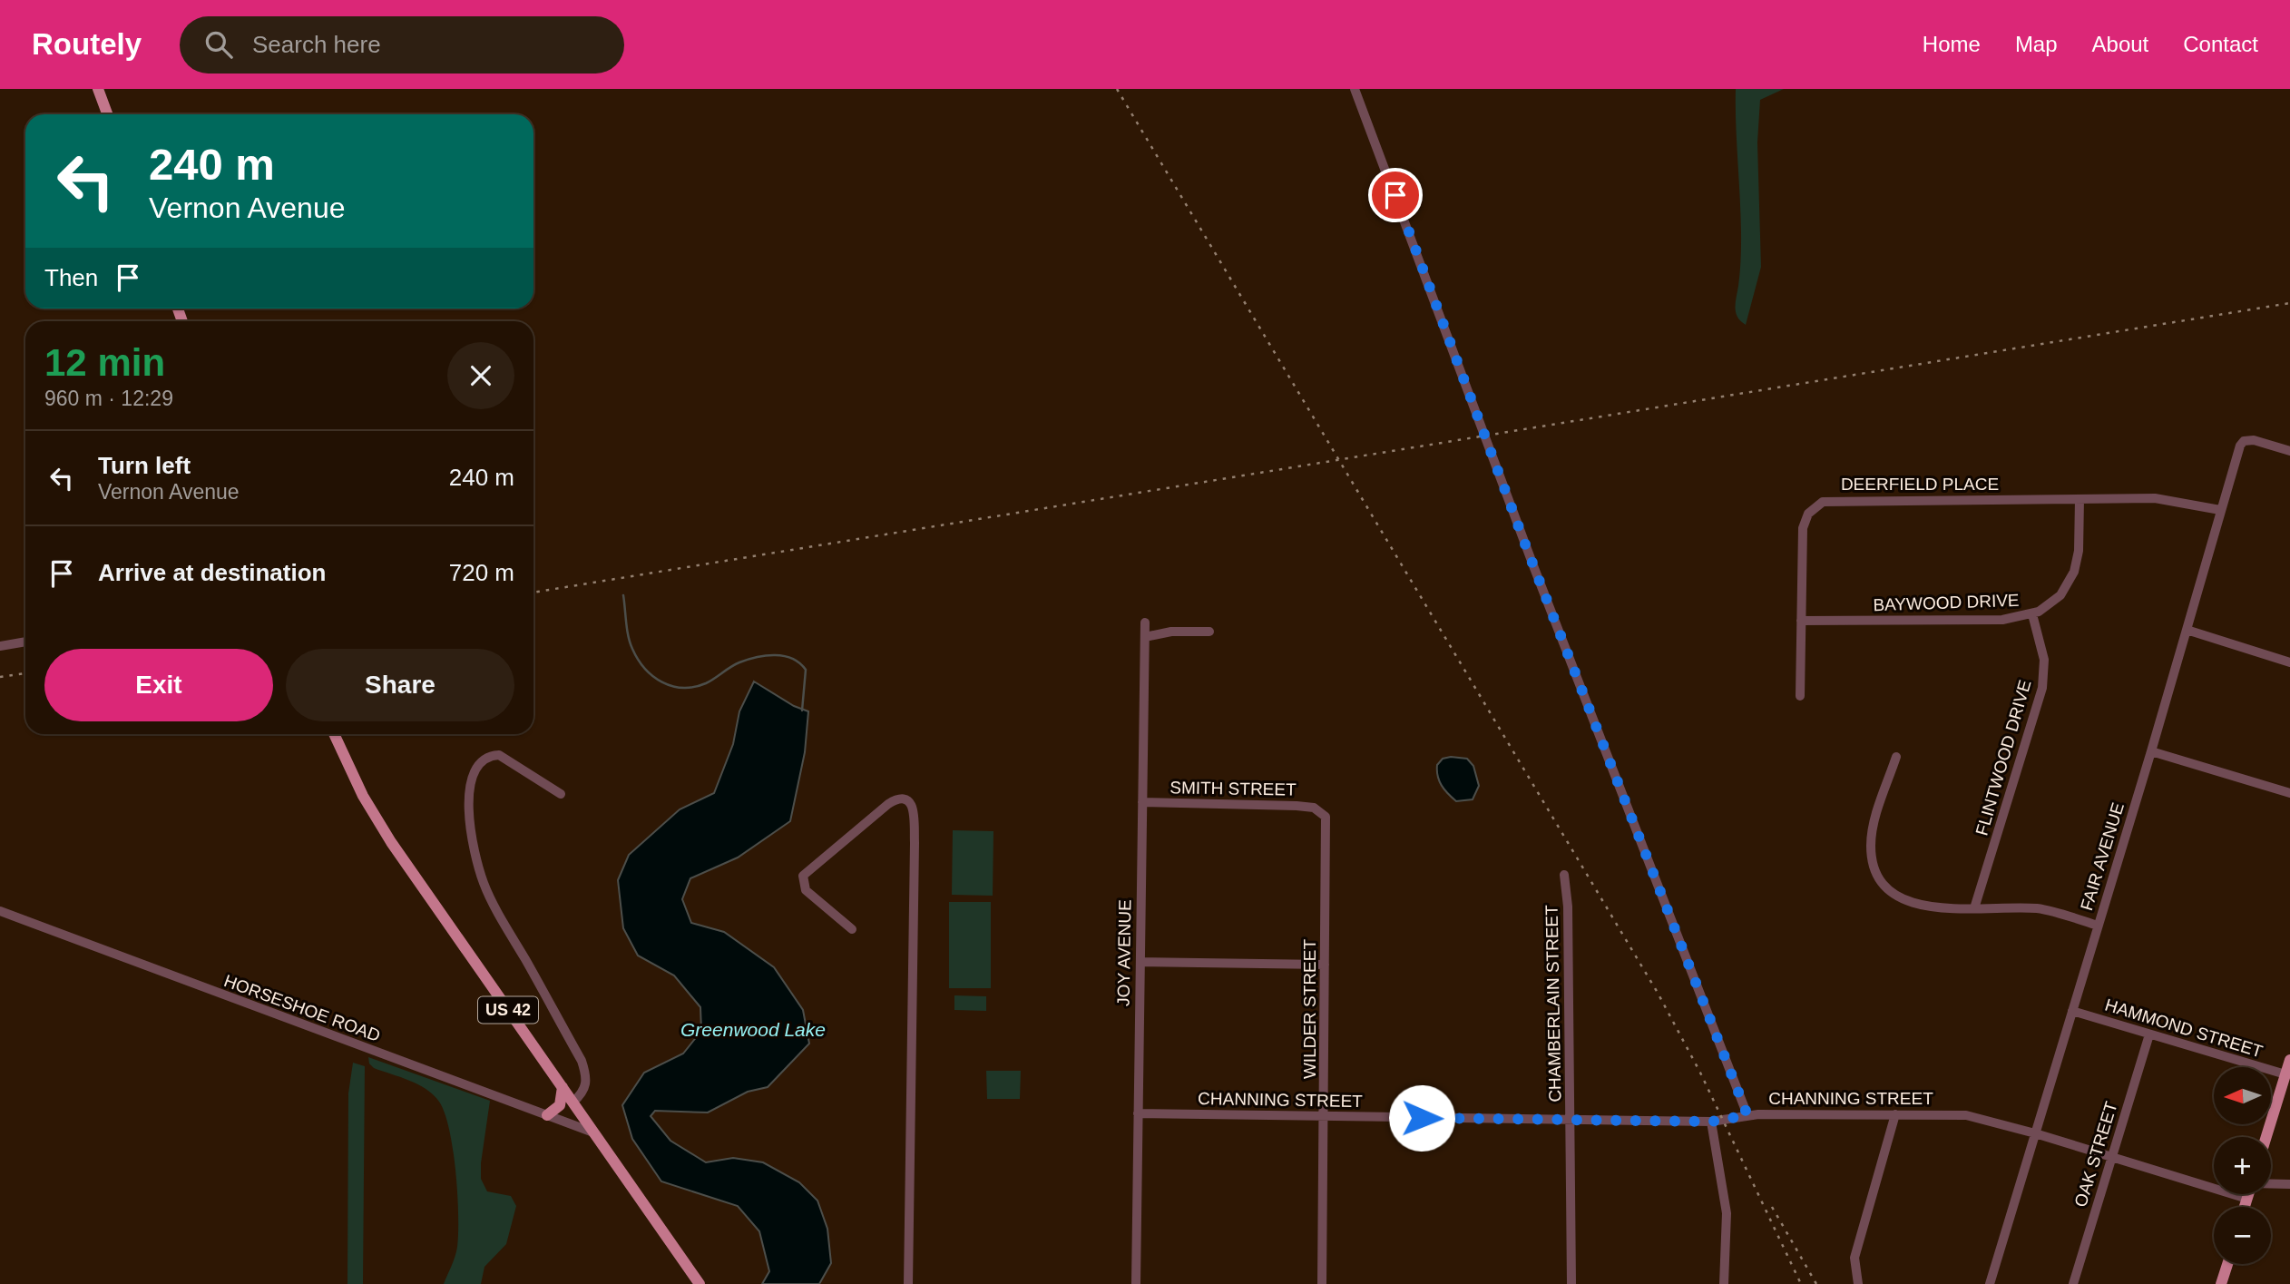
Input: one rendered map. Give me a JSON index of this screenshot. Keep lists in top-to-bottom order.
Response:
{
  "streets": {
    "main road": ["US 42"],
    "street": [
      "DEERFIELD PLACE",
      "BAYWOOD DRIVE",
      "FLINTWOOD DRIVE",
      "SMITH STREET",
      "FAIR AVENUE",
      "JOY AVENUE",
      "CHAMBERLAIN STREET",
      "HORSESHOE ROAD",
      "WILDER STREET",
      "HAMMOND STREET",
      "CHANNING STREET",
      "OAK STREET"
    ]
  },
  "crossings": [
    ["DEERFIELD PLACE", "BAYWOOD DRIVE"],
    ["DEERFIELD PLACE", "FAIR AVENUE"],
    ["BAYWOOD DRIVE", "FLINTWOOD DRIVE"],
    ["SMITH STREET", "JOY AVENUE"],
    ["SMITH STREET", "WILDER STREET"],
    ["FAIR AVENUE", "HAMMOND STREET"],
    ["FAIR AVENUE", "CHANNING STREET"],
    ["JOY AVENUE", "CHANNING STREET"],
    ["CHAMBERLAIN STREET", "CHANNING STREET"],
    ["HORSESHOE ROAD", "US 42"],
    ["WILDER STREET", "CHANNING STREET"],
    ["HAMMOND STREET", "OAK STREET"],
    ["CHANNING STREET", "OAK STREET"]
  ],
  "water": ["Greenwood Lake"],
  "north": "left",
  "page": {
    "header": "Routely",
    "search": "Search here",
    "nav": [
      "Home",
      "Map",
      "About",
      "Contact"
    ],
    "turn": ["240 m", "Vernon Avenue"],
    "then": "Then",
    "heading": ["12 min", "960 m · 12:29"],
    "list": [
      {
        "name": "Turn left",
        "note": "Vernon Avenue",
        "value": "240 m"
      },
      {
        "name": "Arrive at destination",
        "value": "720 m"
      }
    ],
    "buttons": ["Exit", "Share"],
    "map_buttons": ["+", "−"]
  }
}
